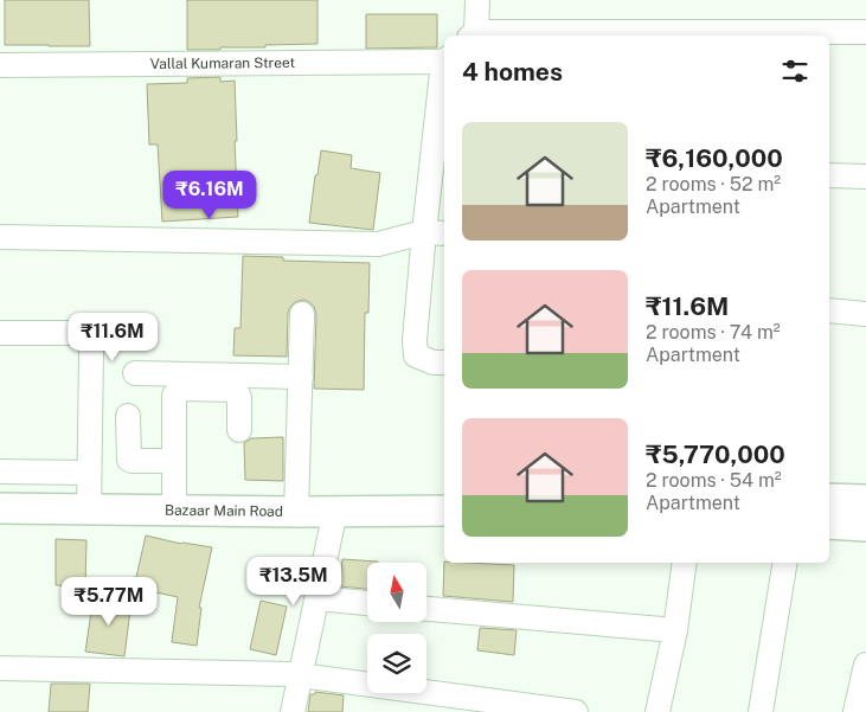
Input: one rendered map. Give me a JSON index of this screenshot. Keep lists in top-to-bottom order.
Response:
{
  "streets": {
    "main road": ["Bazaar Main Road"],
    "street": ["Vallal Kumaran Street"]
  },
  "north": "top",
  "page": {
    "heading": "4 homes",
    "list": [
      {
        "name": "₹6,160,000",
        "note": "2 rooms · 52 m² · Apartment"
      },
      {
        "name": "₹11.6M",
        "note": "2 rooms · 74 m² · Apartment"
      },
      {
        "name": "₹5,770,000",
        "note": "2 rooms · 54 m² · Apartment"
      }
    ],
    "price": [
      "₹6.16M",
      "₹11.6M",
      "₹13.5M",
      "₹5.77M"
    ]
  }
}
